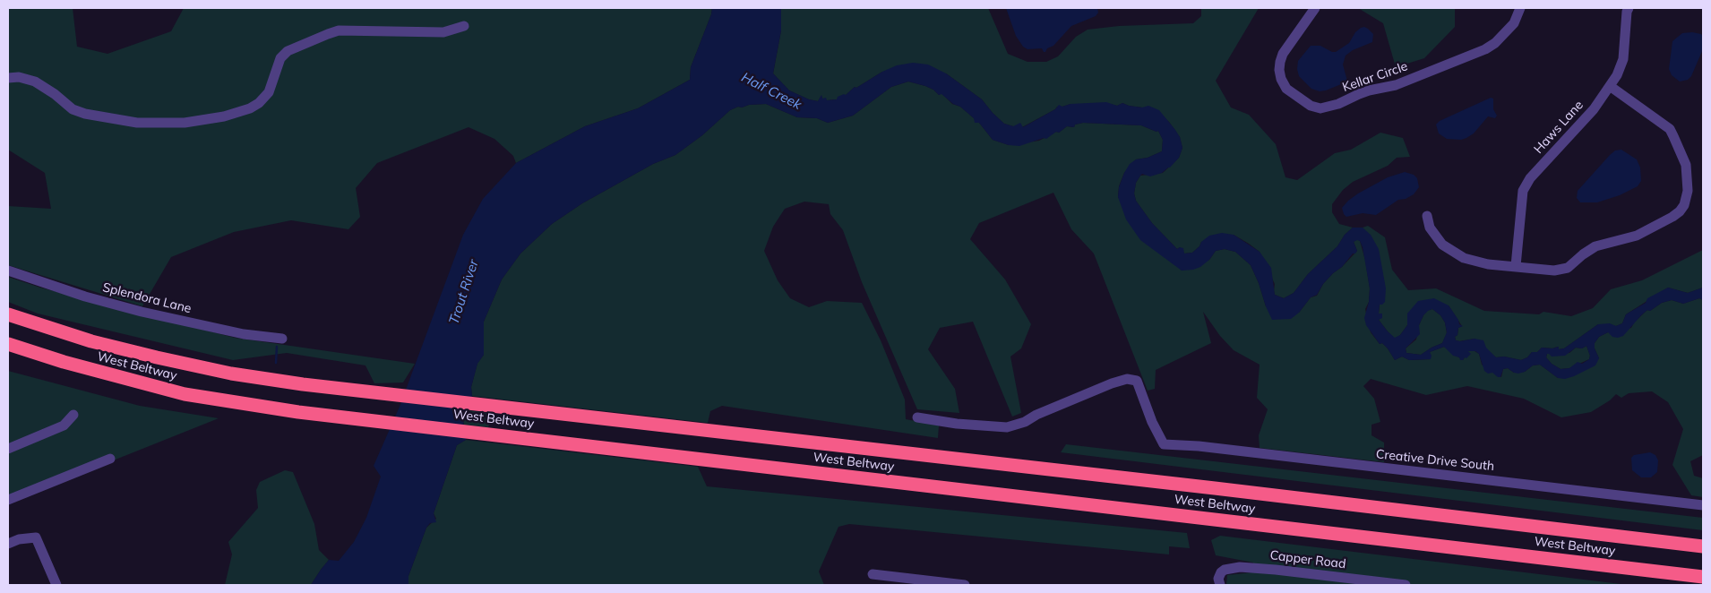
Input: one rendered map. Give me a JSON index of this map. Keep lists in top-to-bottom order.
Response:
{
  "streets": {
    "highway": ["West Beltway"],
    "street": [
      "Kellar Circle",
      "Haws Lane",
      "Splendora Lane",
      "Creative Drive South",
      "Capper Road"
    ]
  },
  "water": ["Half Creek", "Trout River"]
}
